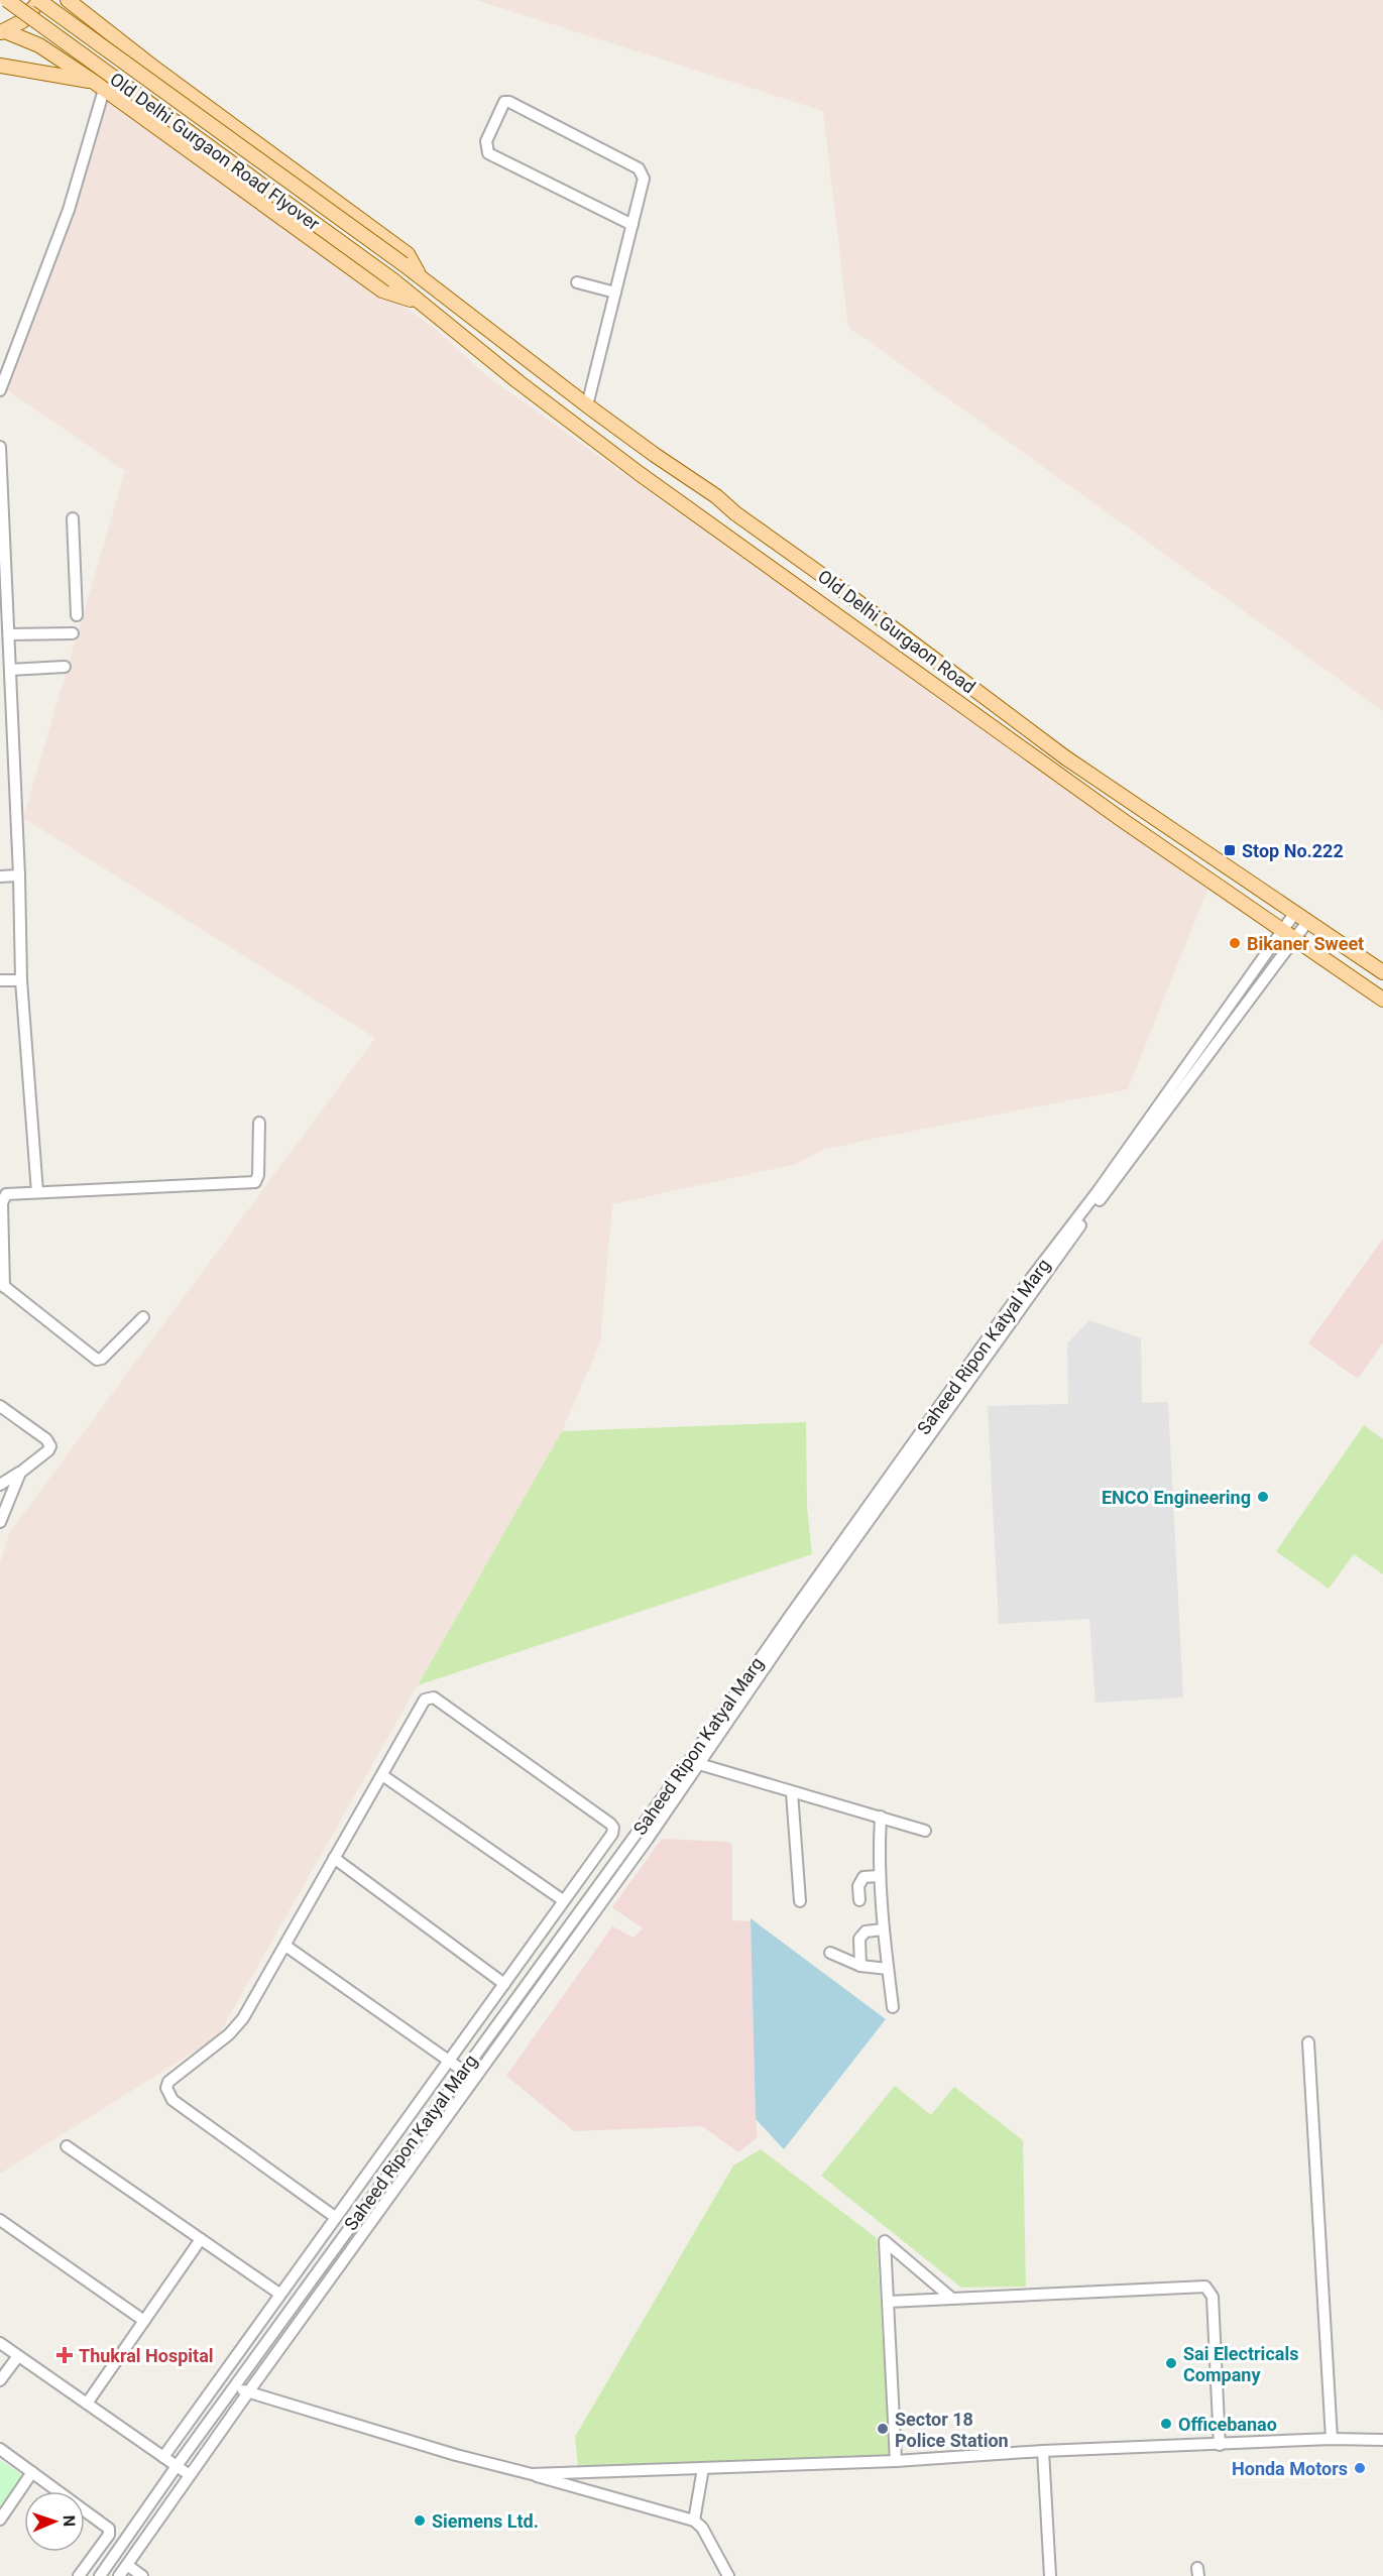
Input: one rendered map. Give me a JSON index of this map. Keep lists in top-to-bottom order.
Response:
{
  "streets": {
    "main road": ["Old Delhi Gurgaon Road Flyover", "Old Delhi Gurgaon Road"],
    "street": ["Saheed Ripon Katyal Marg"]
  },
  "crossings": [
    ["Old Delhi Gurgaon Road Flyover", "Old Delhi Gurgaon Road"],
    ["Old Delhi Gurgaon Road", "Saheed Ripon Katyal Marg"]
  ],
  "places": {
    "transit": ["Stop No.222"],
    "other": [
      "Bikaner Sweet",
      "ENCO Engineering",
      "Sai Electricals Company",
      "Officebanao",
      "Sector 18 Police Station",
      "Honda Motors",
      "Siemens Ltd."
    ],
    "health": ["Thukral Hospital"]
  },
  "north": "right"
}
